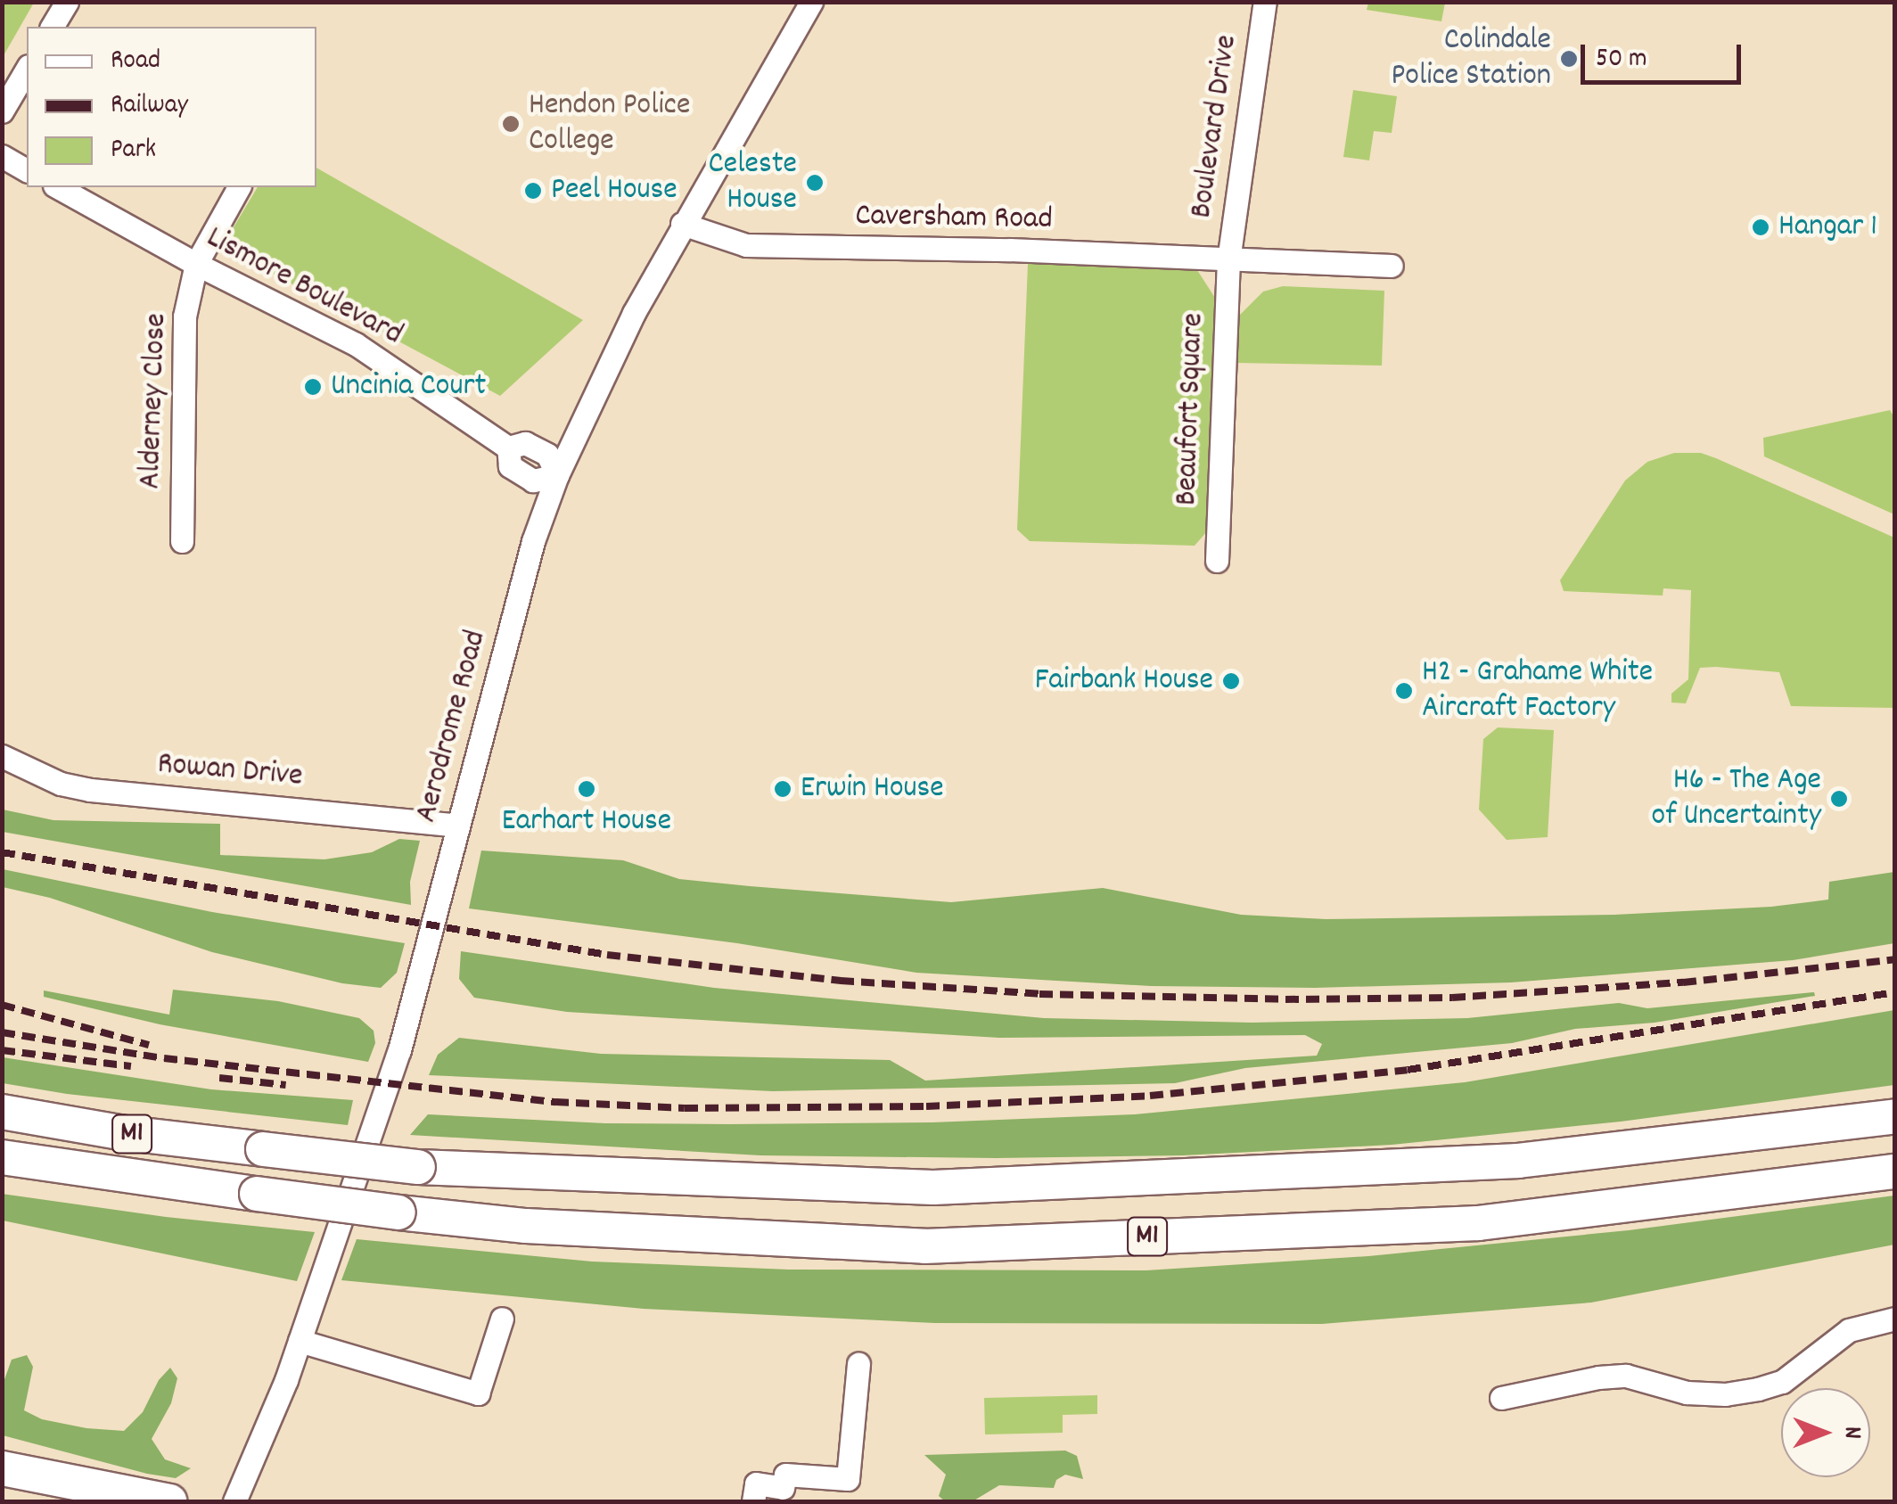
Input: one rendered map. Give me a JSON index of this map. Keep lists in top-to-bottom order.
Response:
{
  "streets": {
    "highway": ["M1"],
    "street": [
      "Boulevard Drive",
      "Caversham Road",
      "Lismore Boulevard",
      "Alderney Close",
      "Beaufort Square",
      "Aerodrome Road",
      "Rowan Drive"
    ]
  },
  "crossings": [
    ["Boulevard Drive", "Caversham Road"],
    ["Boulevard Drive", "Beaufort Square"],
    ["Caversham Road", "Beaufort Square"],
    ["Caversham Road", "Aerodrome Road"],
    ["Lismore Boulevard", "Alderney Close"],
    ["Lismore Boulevard", "Aerodrome Road"],
    ["Aerodrome Road", "Rowan Drive"]
  ],
  "places": [
    "Colindale Police Station",
    "Hendon Police College",
    "Celeste House",
    "Peel House",
    "Hangar 1",
    "Uncinia Court",
    "Fairbank House",
    "H2 - Grahame White Aircraft Factory",
    "Earhart House",
    "Erwin House",
    "H6 - The Age of Uncertainty"
  ],
  "legend": ["Road", "Railway", "Park"],
  "scale_bar": "50 m",
  "north": "right"
}
